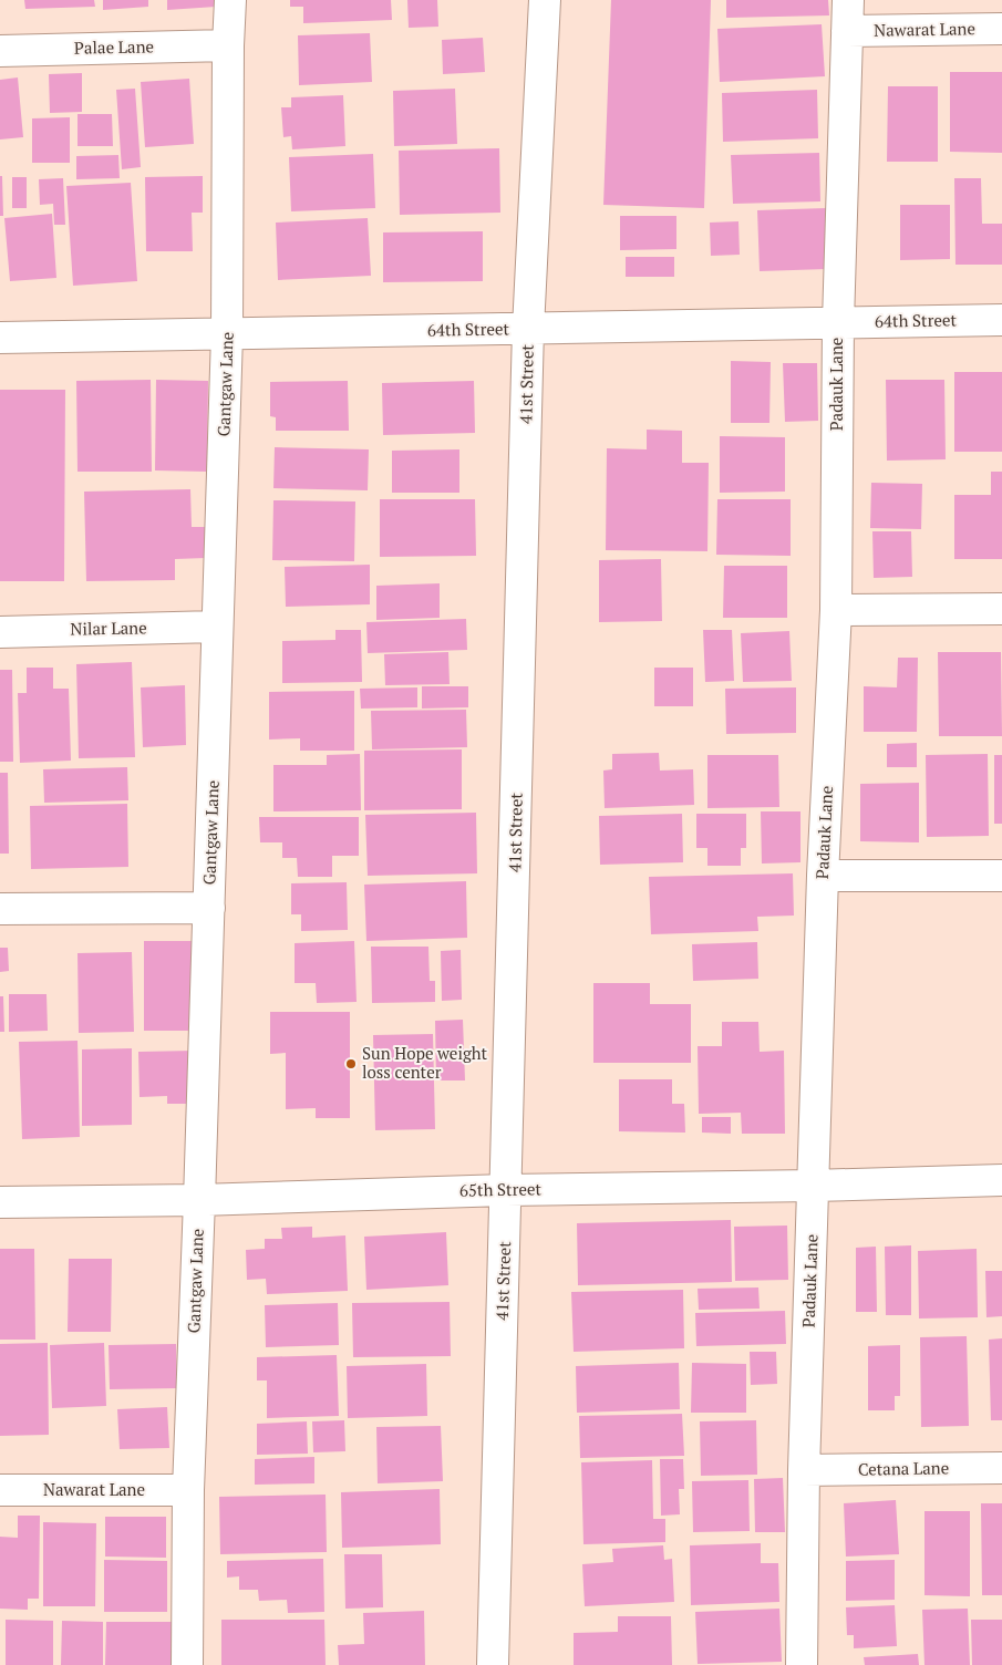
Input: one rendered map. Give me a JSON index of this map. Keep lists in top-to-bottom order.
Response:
{
  "streets": {
    "street": [
      "Nawarat Lane",
      "Palae Lane",
      "64th Street",
      "Gantgaw Lane",
      "41st Street",
      "Padauk Lane",
      "Nilar Lane",
      "65th Street",
      "Cetana Lane"
    ]
  },
  "crossings": [
    ["Nawarat Lane", "Gantgaw Lane"],
    ["Nawarat Lane", "Padauk Lane"],
    ["Palae Lane", "Gantgaw Lane"],
    ["64th Street", "Gantgaw Lane"],
    ["64th Street", "41st Street"],
    ["64th Street", "Padauk Lane"],
    ["Gantgaw Lane", "Nilar Lane"],
    ["Gantgaw Lane", "65th Street"],
    ["41st Street", "65th Street"],
    ["Padauk Lane", "65th Street"],
    ["Padauk Lane", "Cetana Lane"]
  ],
  "places": ["Sun Hope weight loss center"]
}
